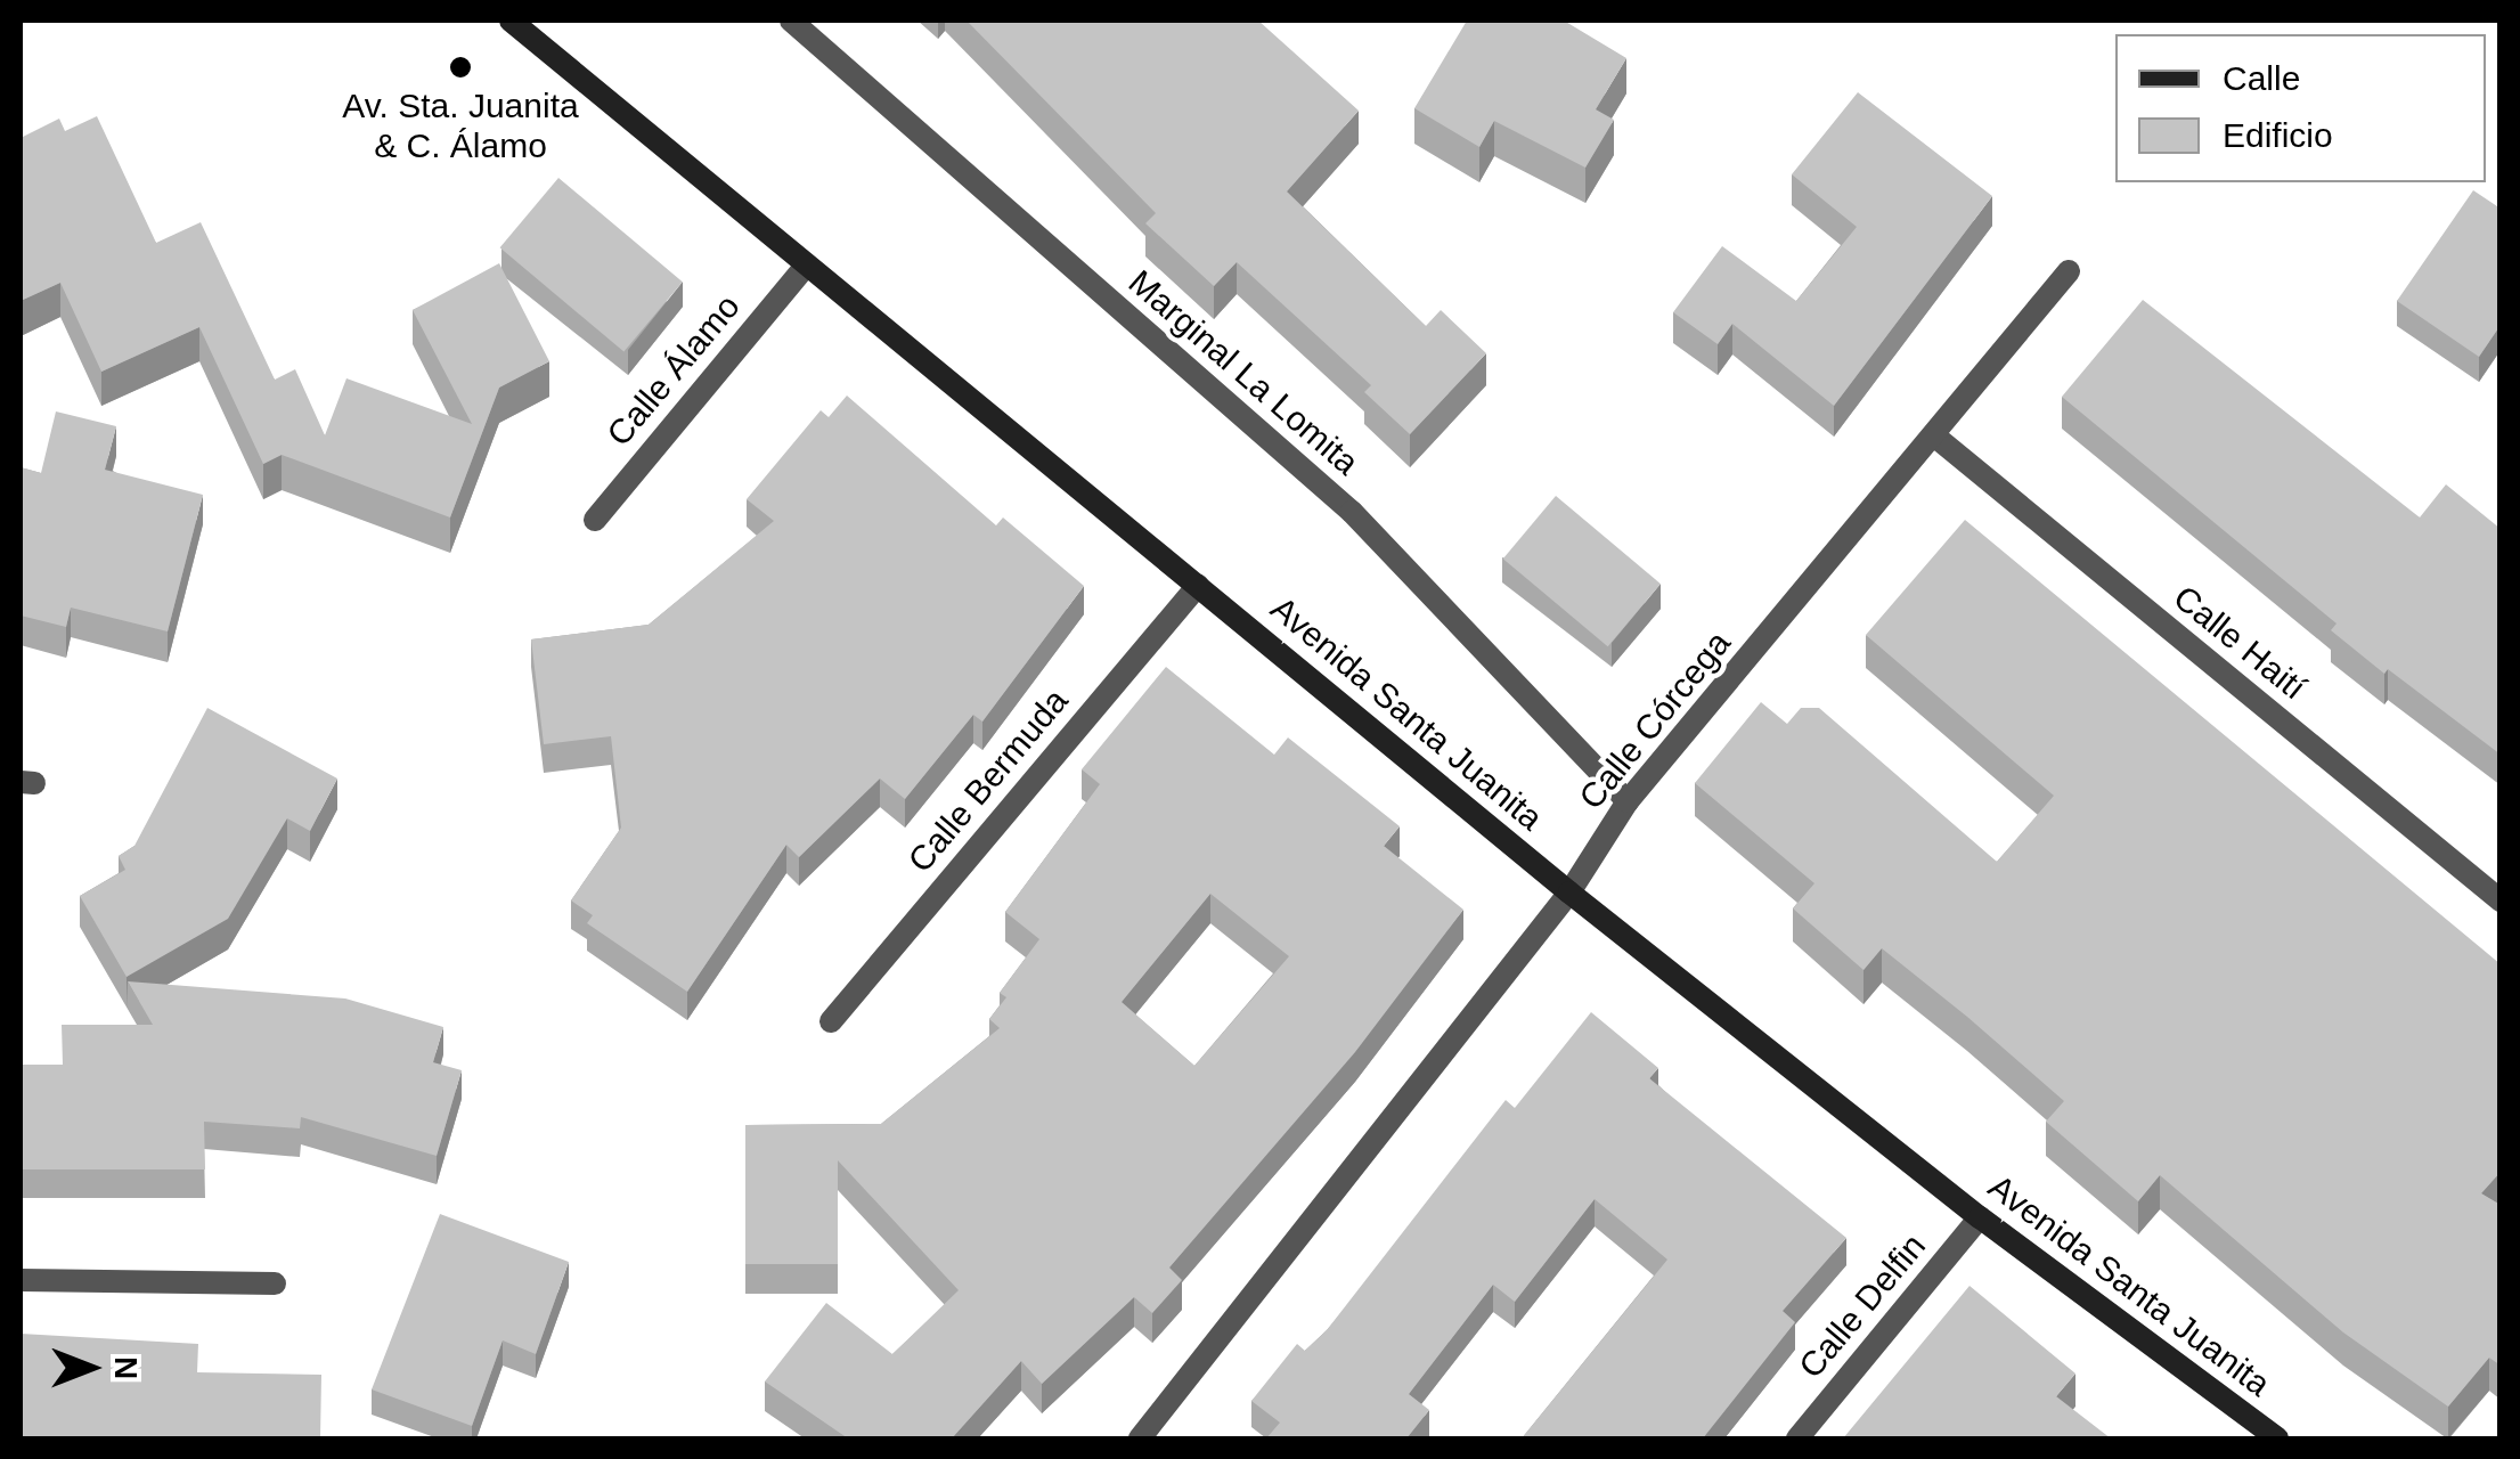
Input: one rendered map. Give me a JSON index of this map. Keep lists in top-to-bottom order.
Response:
{
  "streets": {
    "street": [
      "Calle Álamo",
      "Marginal La Lomita",
      "Calle Haití",
      "Avenida Santa Juanita",
      "Calle Córcega",
      "Calle Bermuda",
      "Calle Delfin"
    ]
  },
  "crossings": [
    ["Calle Álamo", "Avenida Santa Juanita"],
    ["Marginal La Lomita", "Calle Córcega"],
    ["Calle Haití", "Calle Córcega"],
    ["Avenida Santa Juanita", "Calle Córcega"],
    ["Avenida Santa Juanita", "Calle Bermuda"],
    ["Avenida Santa Juanita", "Calle Delfin"]
  ],
  "places": ["Av. Sta. Juanita & C. Álamo"],
  "legend": ["Calle", "Edificio"],
  "north": "right"
}
